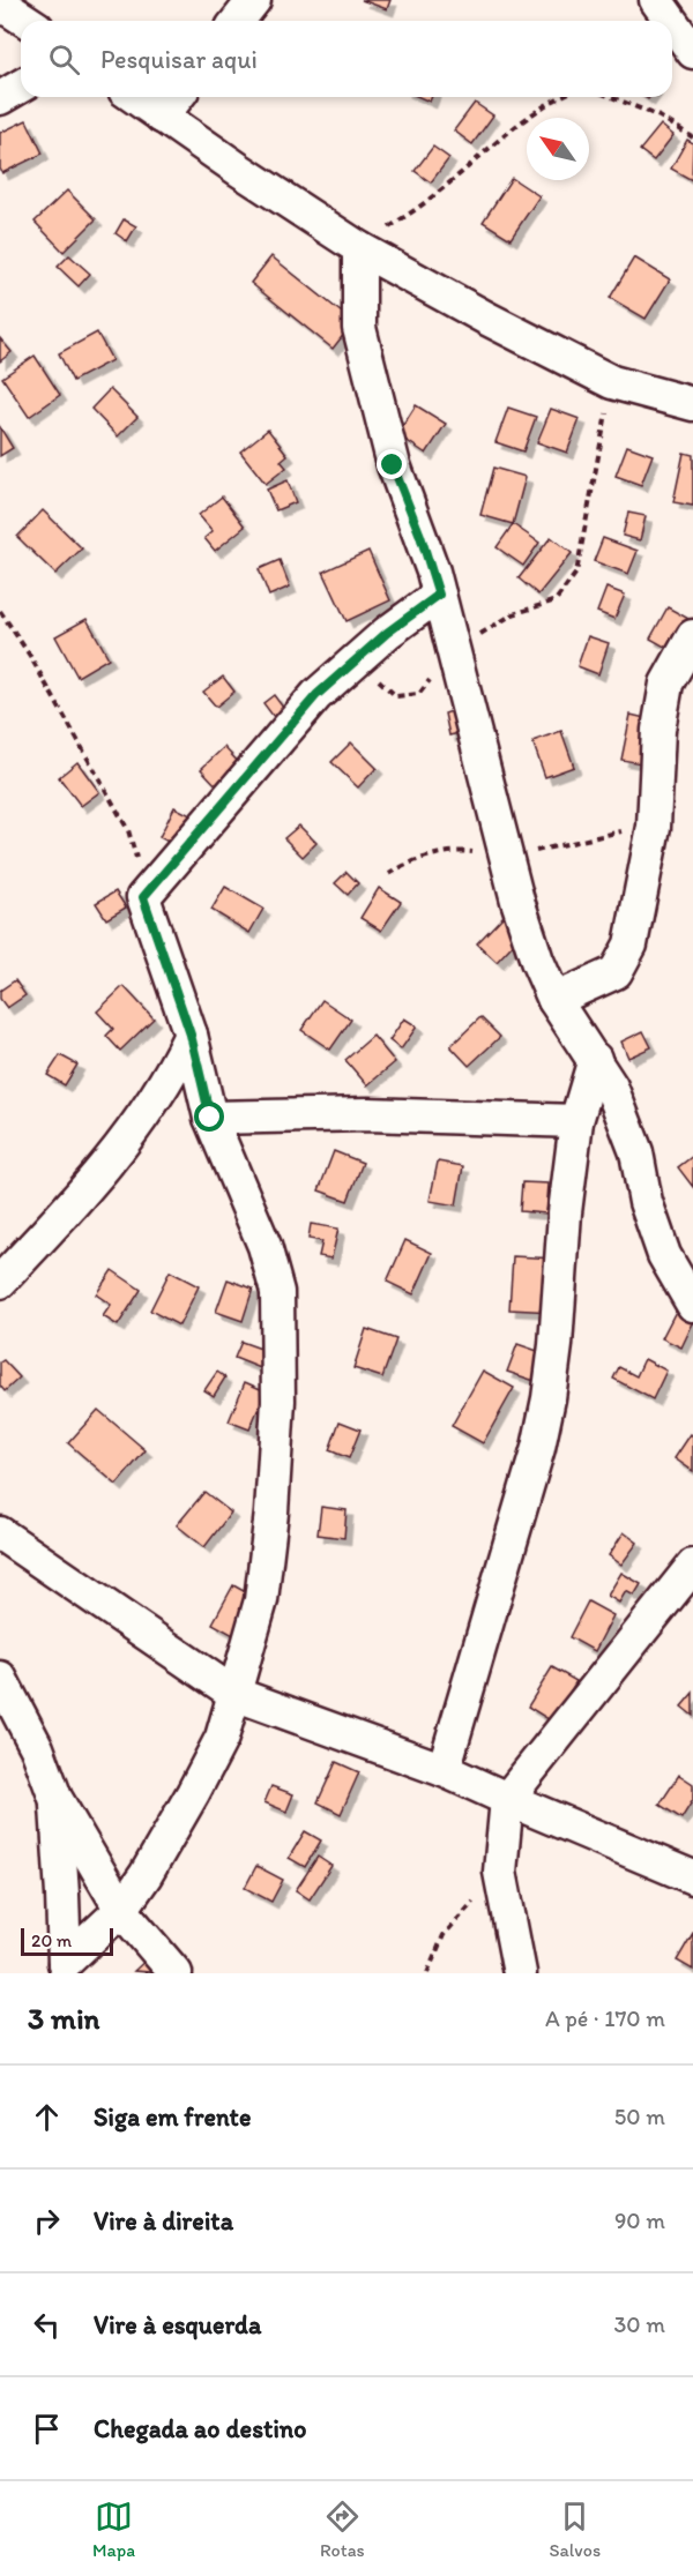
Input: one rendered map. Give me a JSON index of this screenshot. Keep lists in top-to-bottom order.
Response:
{
  "scale_bar": "20 m",
  "north": "top left",
  "page": {
    "search": "Pesquisar aqui",
    "scale": "20 m",
    "heading": ["3 min", "A pé · 170 m"],
    "list": [
      ["Siga em frente", "50 m"],
      ["Vire à direita", "90 m"],
      ["Vire à esquerda", "30 m"],
      "Chegada ao destino"
    ],
    "nav": ["Mapa", "Rotas", "Salvos"]
  }
}
